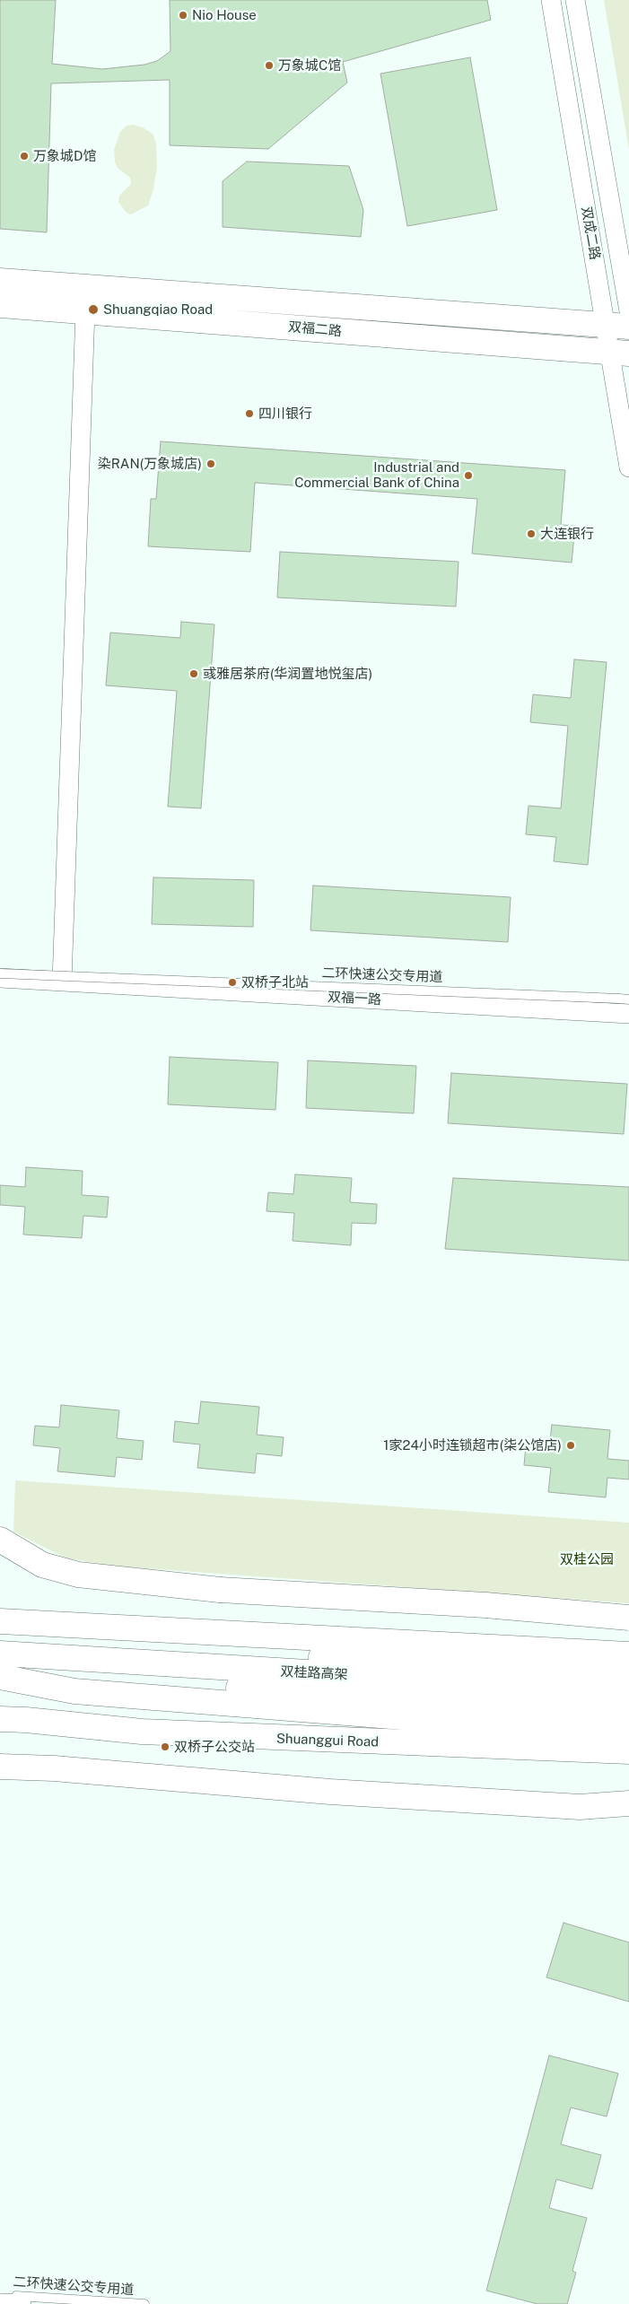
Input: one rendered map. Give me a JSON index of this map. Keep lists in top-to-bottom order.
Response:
{
  "streets": {
    "main road": ["双福二路", "双桂路高架", "Shuanggui Road"],
    "street": ["双成二路", "双福一路"],
    "lane": ["二环快速公交专用道"]
  },
  "crossings": [
    ["双成二路", "双福二路"]
  ],
  "parks": ["双桂公园"],
  "places": [
    "Nio House",
    "万象城C馆",
    "万象城D馆",
    "Shuangqiao Road",
    "四川银行",
    "染RAN(万象城店)",
    "Industrial and Commercial Bank of China",
    "大连银行",
    "彧雅居茶府(华润置地悦玺店)",
    "双桥子北站",
    "1家24小时连锁超市(柒公馆店)",
    "双桥子公交站"
  ]
}
